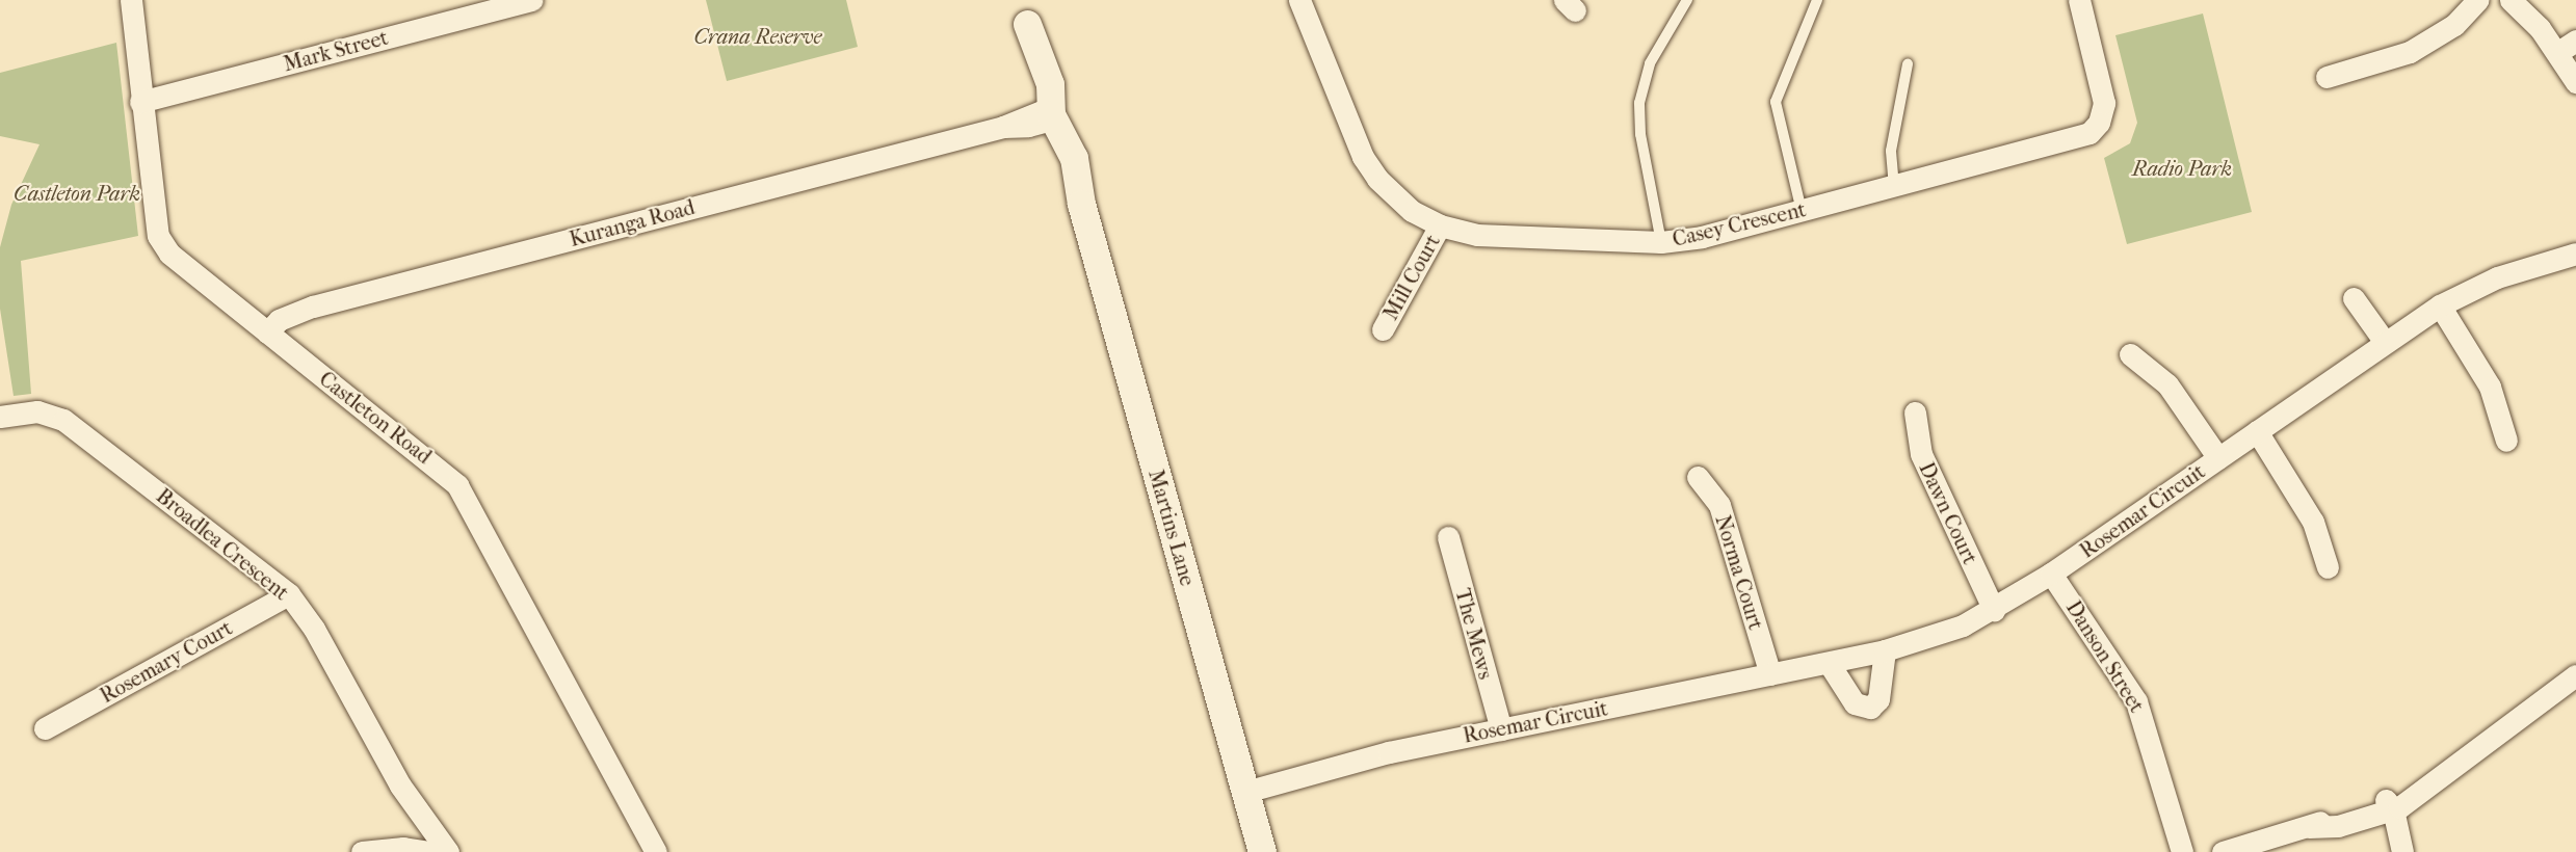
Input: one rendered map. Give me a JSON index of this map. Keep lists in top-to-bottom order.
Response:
{
  "streets": {
    "street": [
      "Mark Street",
      "Kuranga Road",
      "Casey Crescent",
      "Mill Court",
      "Castleton Road",
      "Rosemar Circuit",
      "Dawn Court",
      "Martins Lane",
      "Broadlea Crescent",
      "Norma Court",
      "The Mews",
      "Danson Street",
      "Rosemary Court"
    ]
  },
  "crossings": [
    ["Mark Street", "Castleton Road"],
    ["Kuranga Road", "Castleton Road"],
    ["Kuranga Road", "Martins Lane"],
    ["Casey Crescent", "Mill Court"],
    ["Rosemar Circuit", "Dawn Court"],
    ["Rosemar Circuit", "Martins Lane"],
    ["Rosemar Circuit", "Norma Court"],
    ["Rosemar Circuit", "The Mews"],
    ["Rosemar Circuit", "Danson Street"],
    ["Broadlea Crescent", "Rosemary Court"]
  ],
  "parks": ["Crana Reserve", "Radio Park", "Castleton Park"]
}
